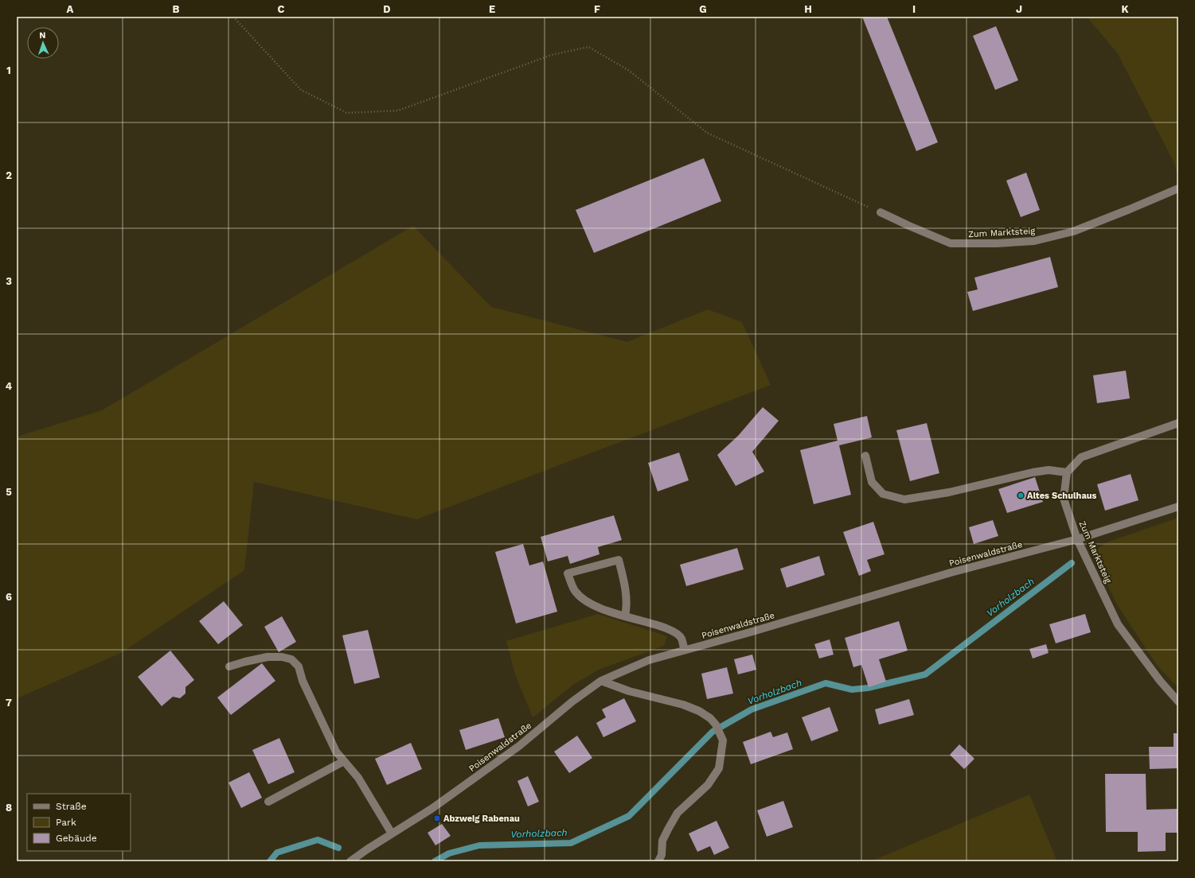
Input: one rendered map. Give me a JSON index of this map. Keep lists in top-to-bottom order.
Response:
{
  "streets": {
    "street": ["Zum Marktsteig", "Poisenwaldstraße"]
  },
  "crossings": [
    ["Zum Marktsteig", "Poisenwaldstraße"]
  ],
  "water": ["Vorholzbach"],
  "places": {
    "other": ["Altes Schulhaus"],
    "transit": ["Abzweig Rabenau"]
  },
  "legend": ["Straße", "Park", "Gebäude"],
  "north": "top",
  "grid": {
    "columns": [
      "A",
      "B",
      "C",
      "D",
      "E",
      "F",
      "G",
      "H",
      "I",
      "J",
      "K"
    ],
    "rows": [
      "1",
      "2",
      "3",
      "4",
      "5",
      "6",
      "7",
      "8"
    ]
  }
}
